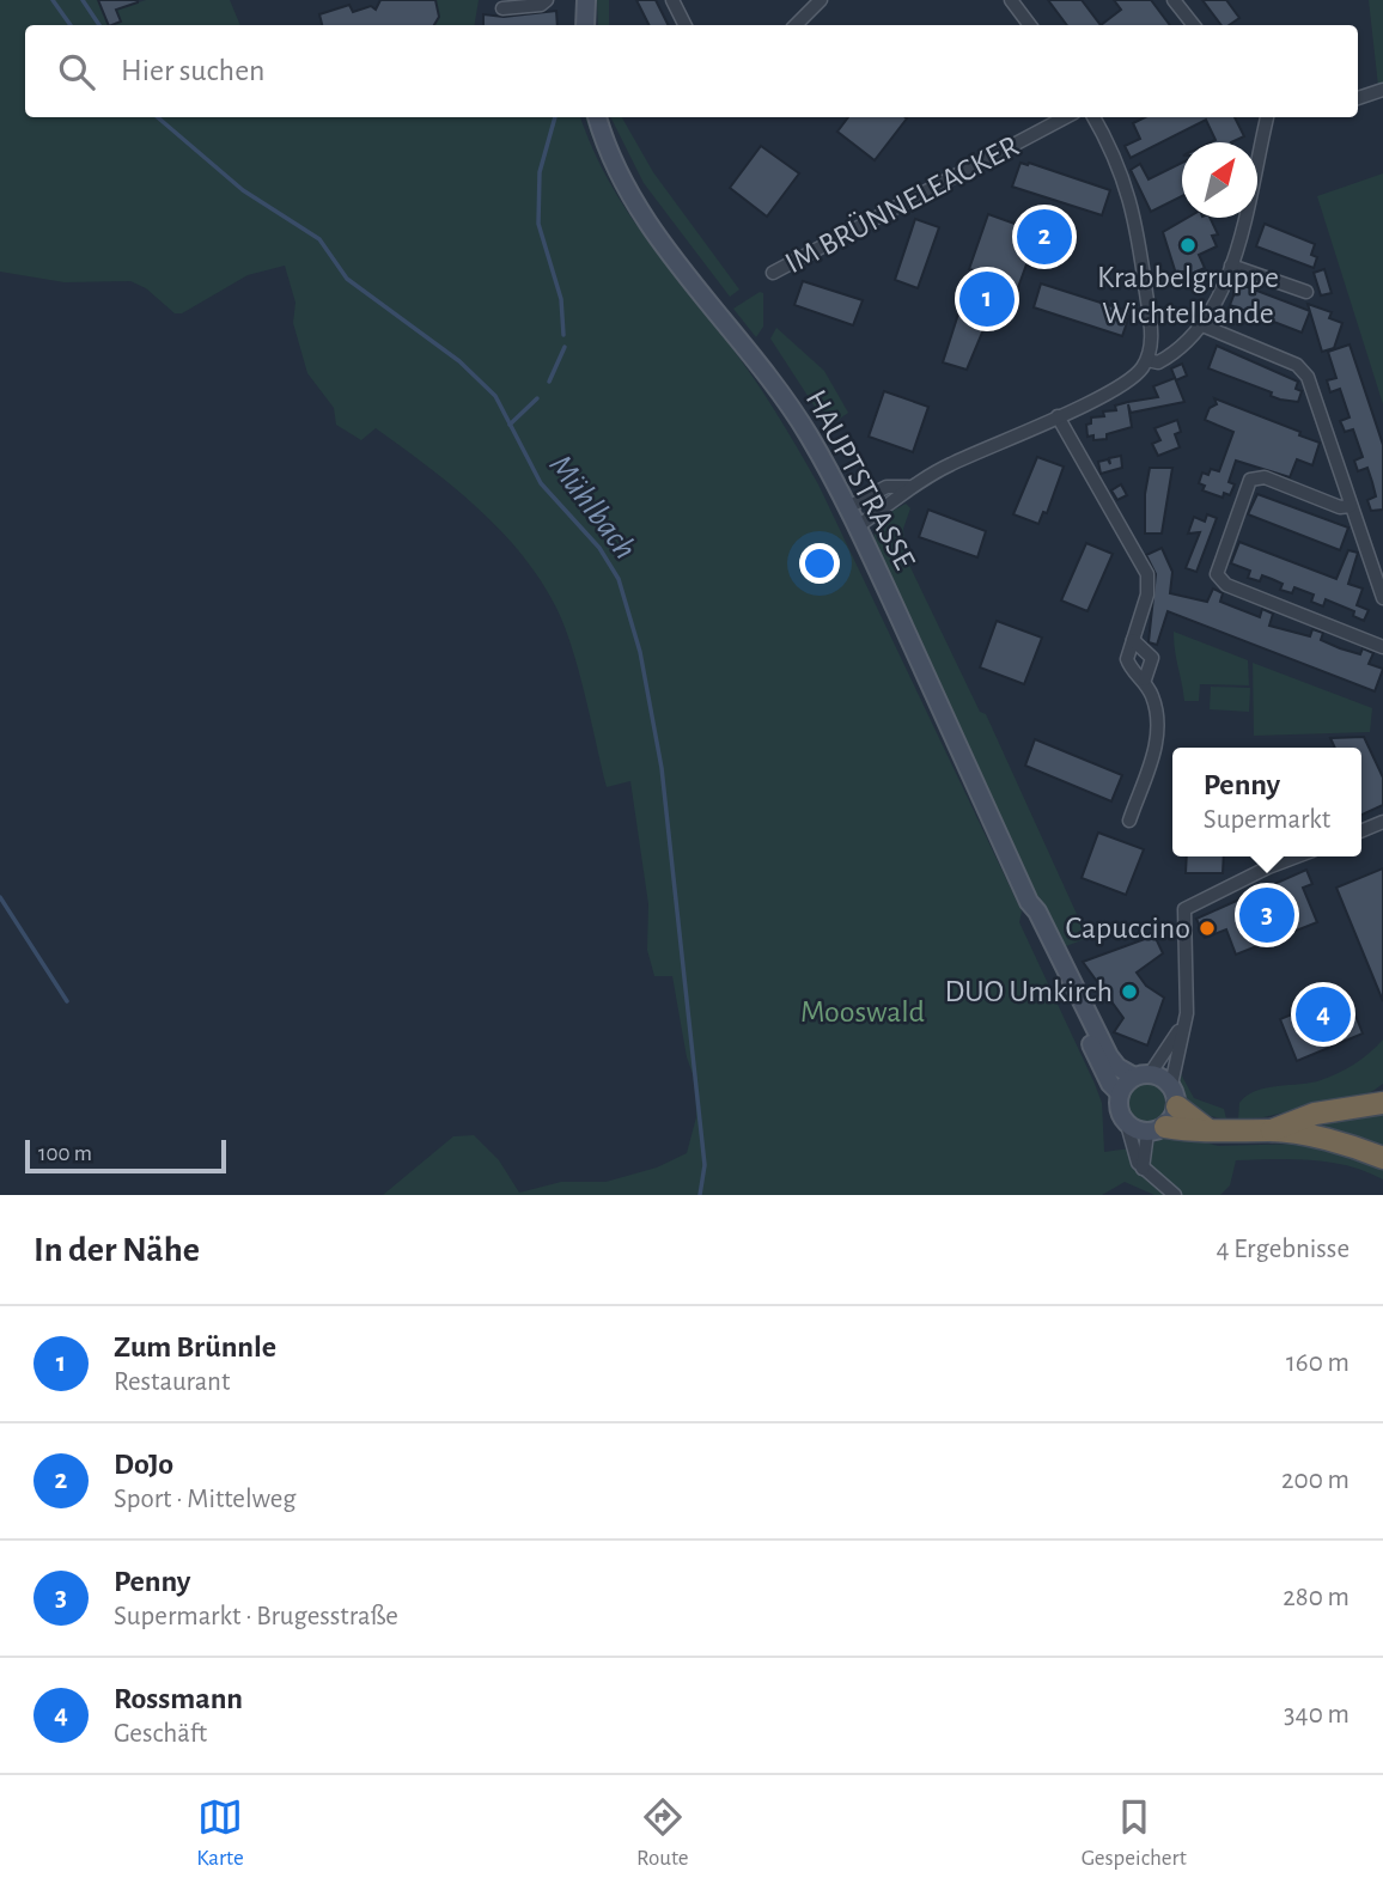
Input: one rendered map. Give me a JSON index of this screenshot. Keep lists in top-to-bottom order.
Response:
{
  "streets": {
    "street": ["IM BRÜNNELEACKER", "HAUPTSTRASSE"]
  },
  "water": ["Mühlbach"],
  "parks": ["Mooswald"],
  "places": ["Krabbelgruppe Wichtelbande", "Capuccino", "DUO Umkirch"],
  "scale_bar": "100 m",
  "north": "top right",
  "page": {
    "search": "Hier suchen",
    "pins": [
      "2",
      "1",
      "3",
      "4"
    ],
    "popup": ["Penny", "Supermarkt"],
    "scale": "100 m",
    "heading": ["In der Nähe", "4 Ergebnisse"],
    "list": [
      {
        "mark": "1",
        "name": "Zum Brünnle",
        "note": "Restaurant",
        "value": "160 m"
      },
      {
        "mark": "2",
        "name": "DoJo",
        "note": "Sport · Mittelweg",
        "value": "200 m"
      },
      {
        "mark": "3",
        "name": "Penny",
        "note": "Supermarkt · Brugesstraße",
        "value": "280 m"
      },
      {
        "mark": "4",
        "name": "Rossmann",
        "note": "Geschäft",
        "value": "340 m"
      }
    ],
    "nav": ["Karte", "Route", "Gespeichert"]
  }
}
